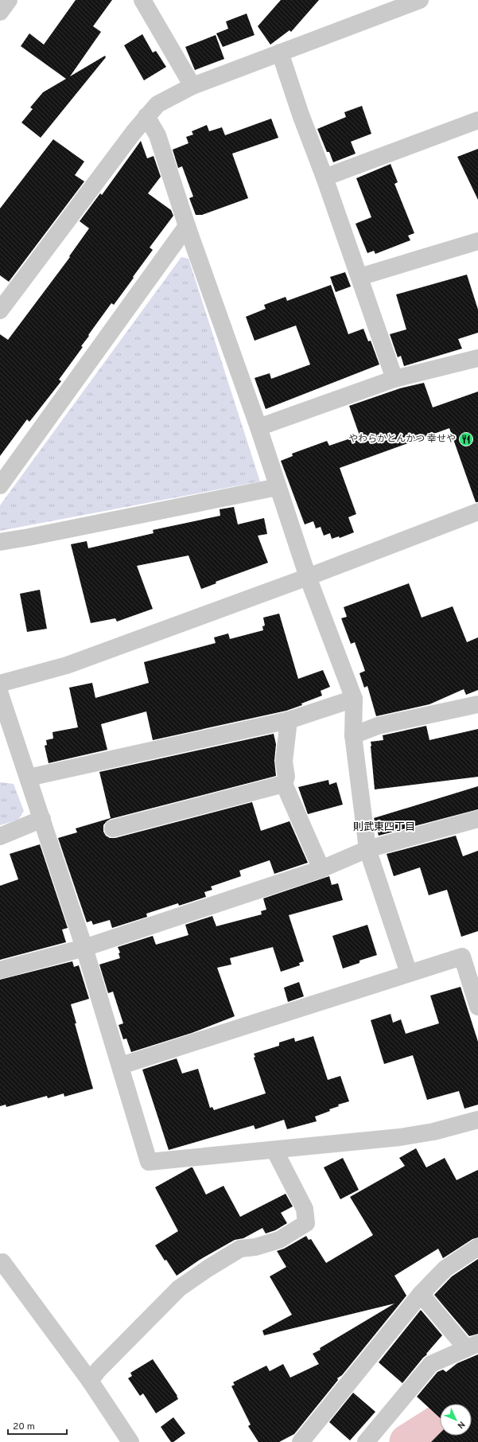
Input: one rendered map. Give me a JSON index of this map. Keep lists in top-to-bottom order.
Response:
{
  "districts": ["則武東四丁目"],
  "places": {
    "restaurant": ["やわらかとんかつ 幸せや"]
  },
  "scale_bar": "20 m",
  "north": "bottom right"
}
